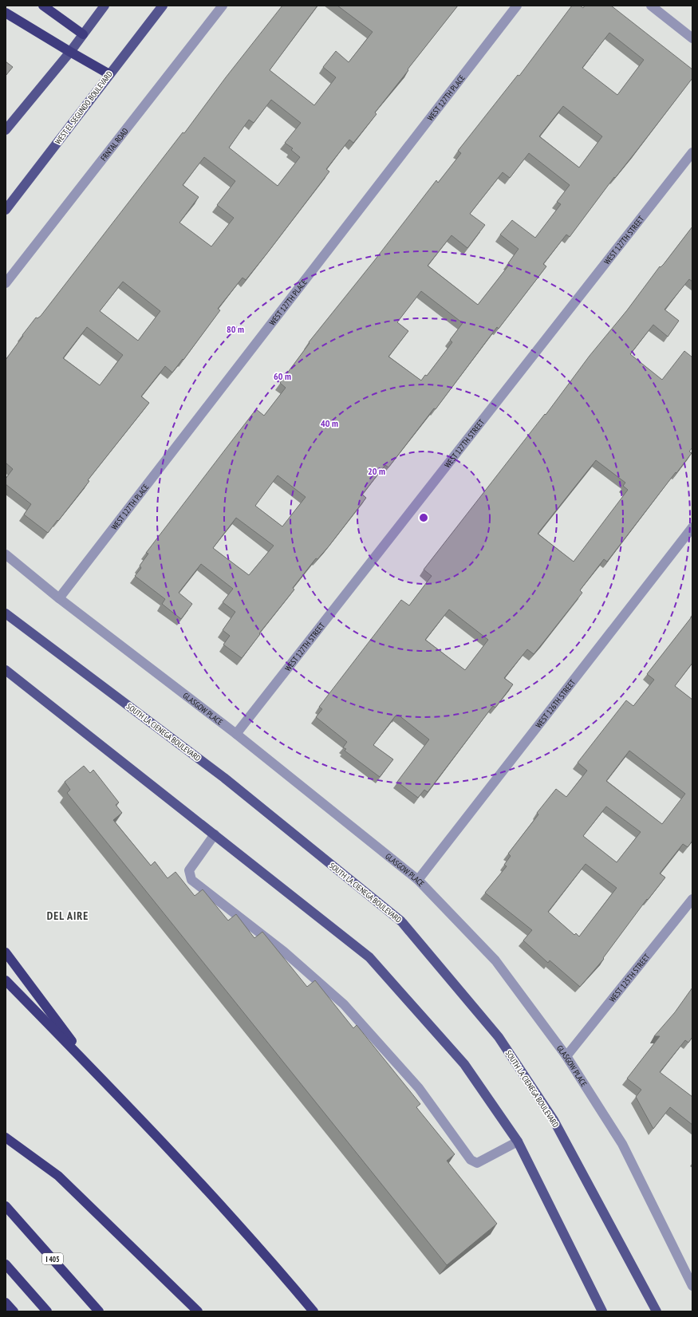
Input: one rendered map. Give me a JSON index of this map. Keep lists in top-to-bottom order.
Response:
{
  "streets": {
    "highway": ["I 405"],
    "main road": ["WEST EL SEGUNDO BOULEVARD", "SOUTH LA CIENEGA BOULEVARD"],
    "street": [
      "WEST 127TH PLACE",
      "FRNTAL ROAD",
      "WEST 127TH STREET",
      "WEST 126TH STREET",
      "GLASGOW PLACE",
      "WEST 125TH STREET"
    ]
  },
  "crossings": [
    ["WEST 127TH PLACE", "GLASGOW PLACE"],
    ["WEST 127TH STREET", "GLASGOW PLACE"],
    ["WEST 126TH STREET", "GLASGOW PLACE"],
    ["GLASGOW PLACE", "WEST 125TH STREET"]
  ],
  "districts": ["DEL AIRE"],
  "rings": [
    "80 m",
    "60 m",
    "40 m",
    "20 m"
  ]
}
